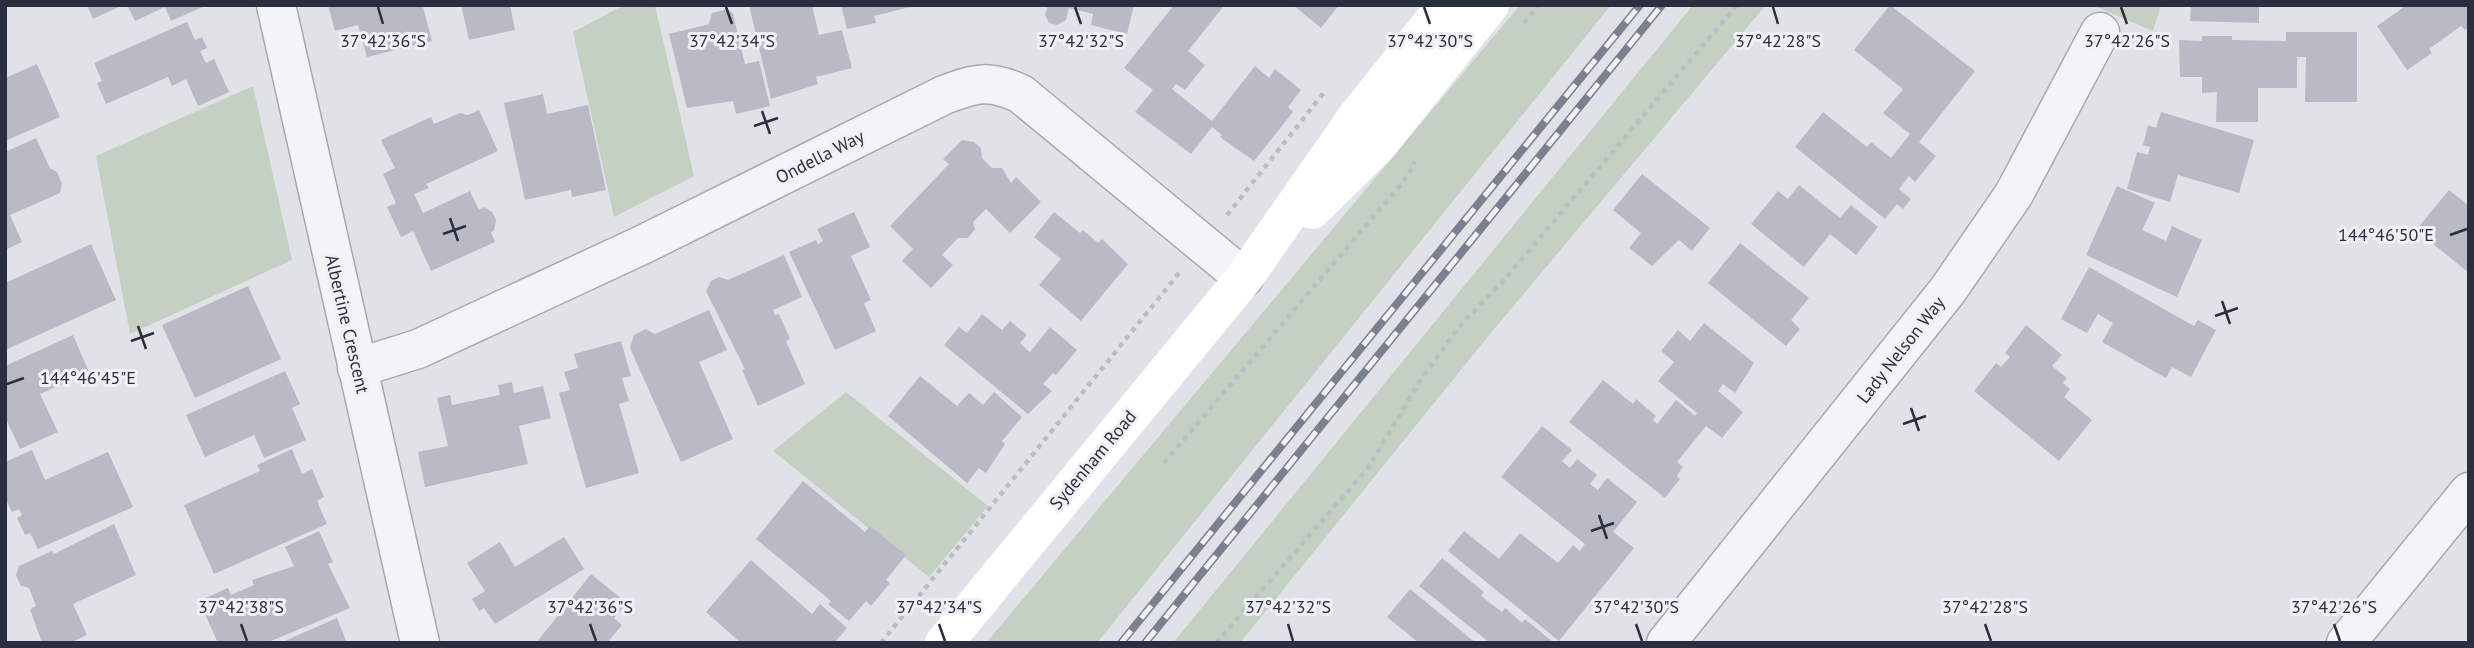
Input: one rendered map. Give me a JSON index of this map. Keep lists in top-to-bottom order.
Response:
{
  "streets": {
    "street": [
      "Ondella Way",
      "Albertine Crescent",
      "Lady Nelson Way",
      "Sydenham Road"
    ]
  },
  "crossings": [
    ["Ondella Way", "Albertine Crescent"],
    ["Ondella Way", "Sydenham Road"]
  ],
  "coordinates": [
    "37°42'36\"S",
    "37°42'34\"S",
    "37°42'32\"S",
    "37°42'30\"S",
    "37°42'26\"S",
    "37°42'28\"S",
    "144°46'50\"E",
    "144°46'45\"E",
    "37°42'38\"S"
  ]
}
